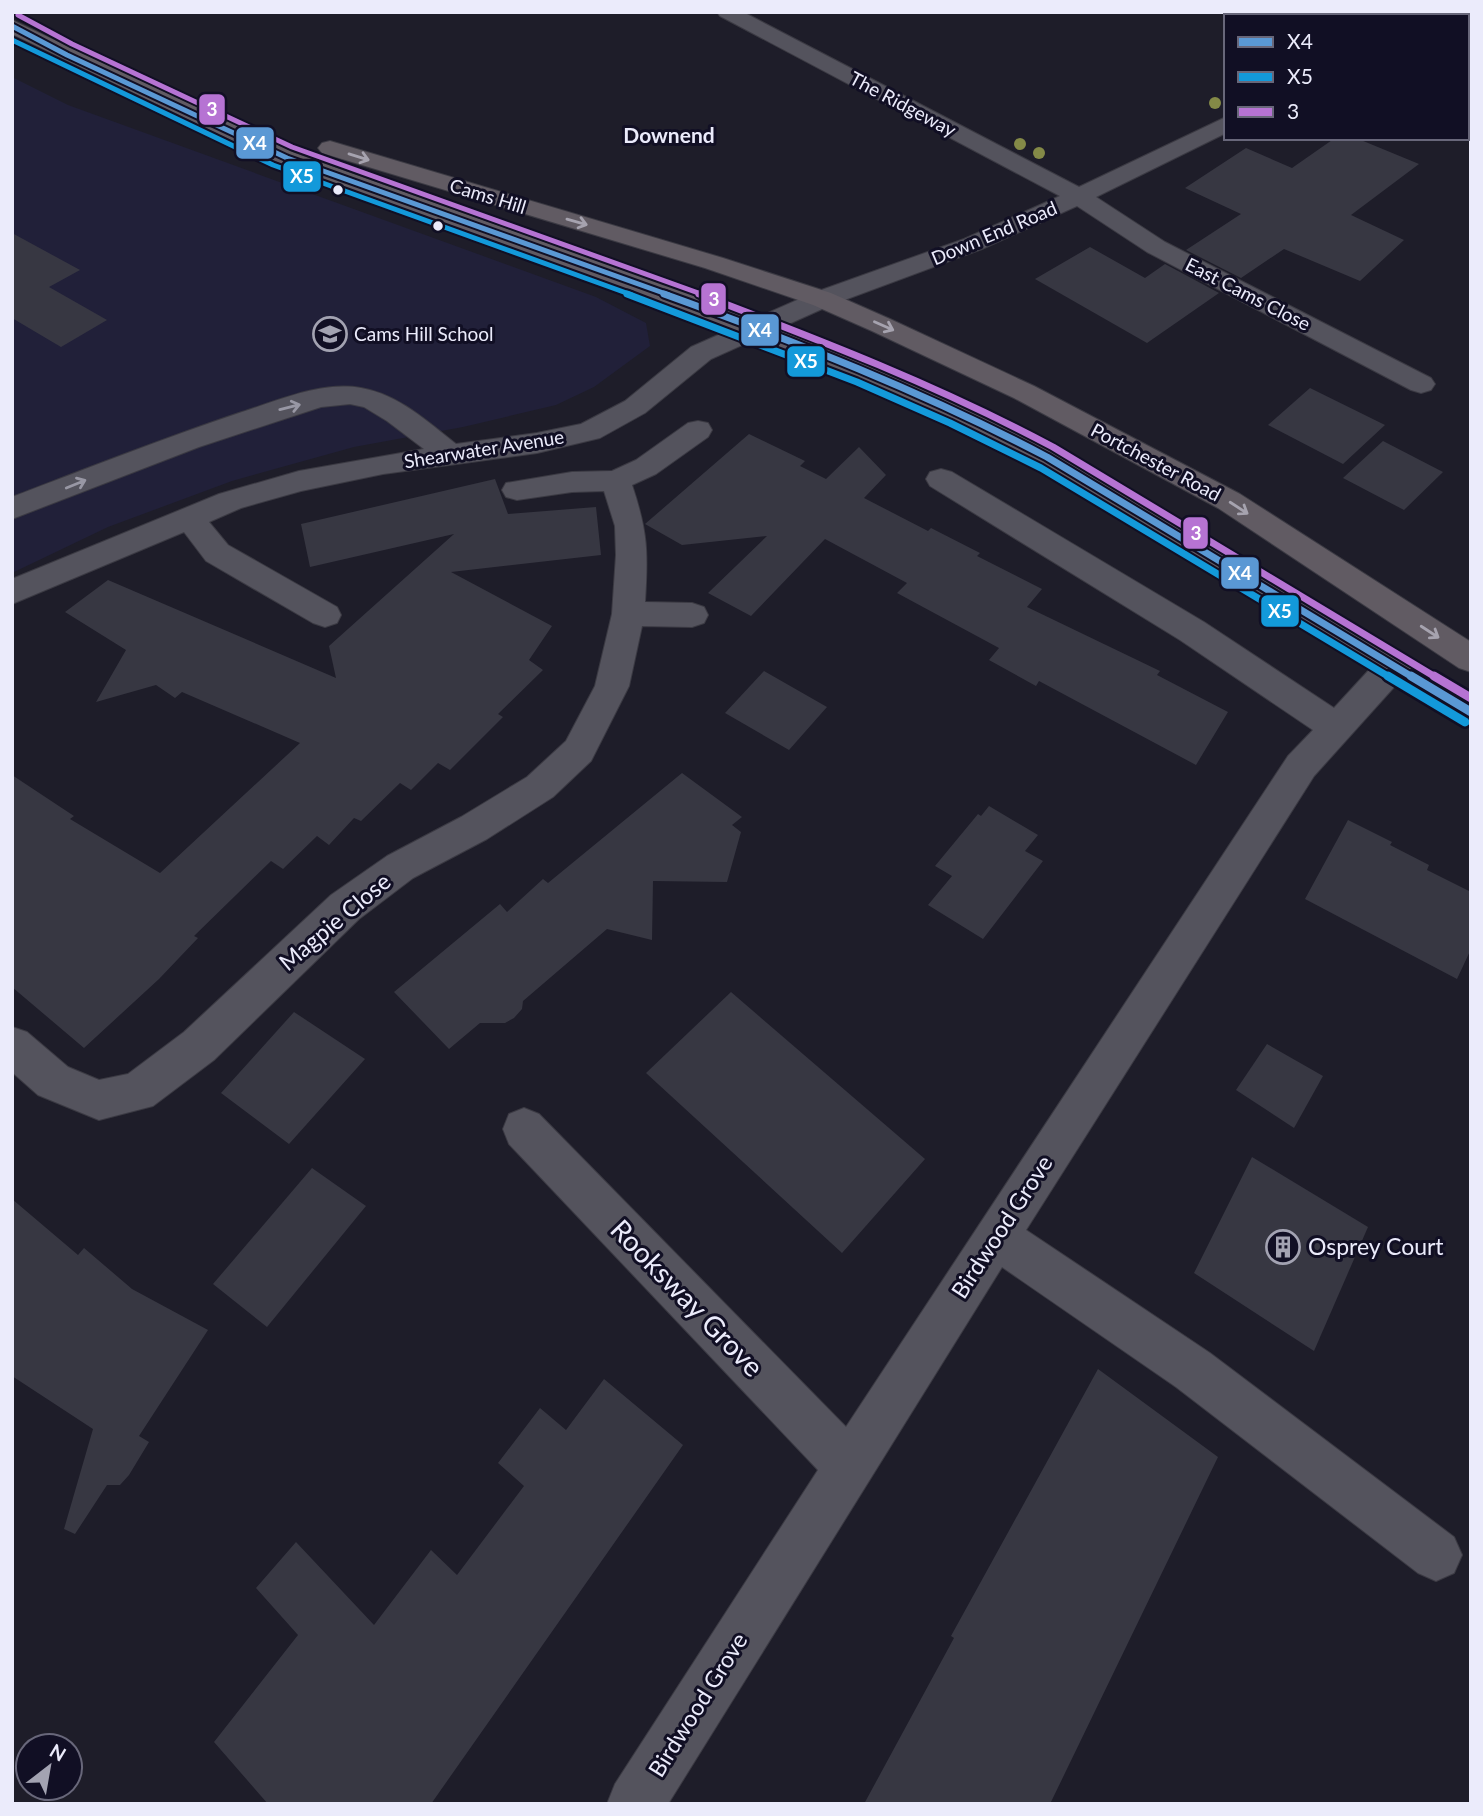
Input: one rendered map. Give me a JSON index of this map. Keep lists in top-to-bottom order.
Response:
{
  "streets": {
    "main road": ["Cams Hill", "Portchester Road"],
    "street": [
      "The Ridgeway",
      "Down End Road",
      "East Cams Close",
      "Shearwater Avenue",
      "Magpie Close",
      "Birdwood Grove",
      "Rooksway Grove"
    ]
  },
  "crossings": [
    ["The Ridgeway", "Down End Road"],
    ["The Ridgeway", "East Cams Close"],
    ["Cams Hill", "Down End Road"],
    ["Cams Hill", "Shearwater Avenue"],
    ["Cams Hill", "Portchester Road"],
    ["Down End Road", "East Cams Close"],
    ["Down End Road", "Shearwater Avenue"],
    ["Down End Road", "Portchester Road"],
    ["Birdwood Grove", "Rooksway Grove"]
  ],
  "districts": ["Downend"],
  "places": {
    "school or university": ["Cams Hill School"],
    "building": ["Osprey Court"]
  },
  "lines": ["transit line 3", "transit line X4", "transit line X5"],
  "legend": ["X4", "X5", "3"],
  "north": "top right"
}
